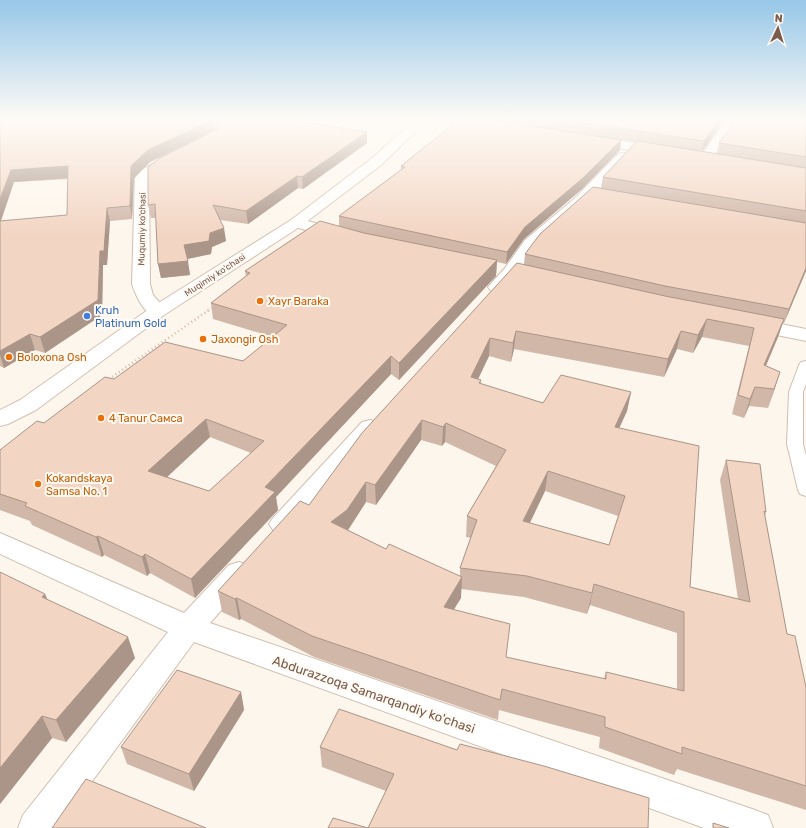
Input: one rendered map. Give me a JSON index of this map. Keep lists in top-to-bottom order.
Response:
{
  "streets": {
    "street": ["Muqumiy ko'chasi", "Muqimiy ko'chasi", "Abdurazzoqa Samarqandiy ko'chasi"]
  },
  "crossings": [
    ["Muqumiy ko'chasi", "Muqimiy ko'chasi"]
  ],
  "places": [
    "Xayr Baraka",
    "Kruh Platinum Gold",
    "Jaxongir Osh",
    "Boloxona Osh",
    "4 Tanur Самса",
    "Kokandskaya Samsa No. 1"
  ],
  "north": "top"
}
